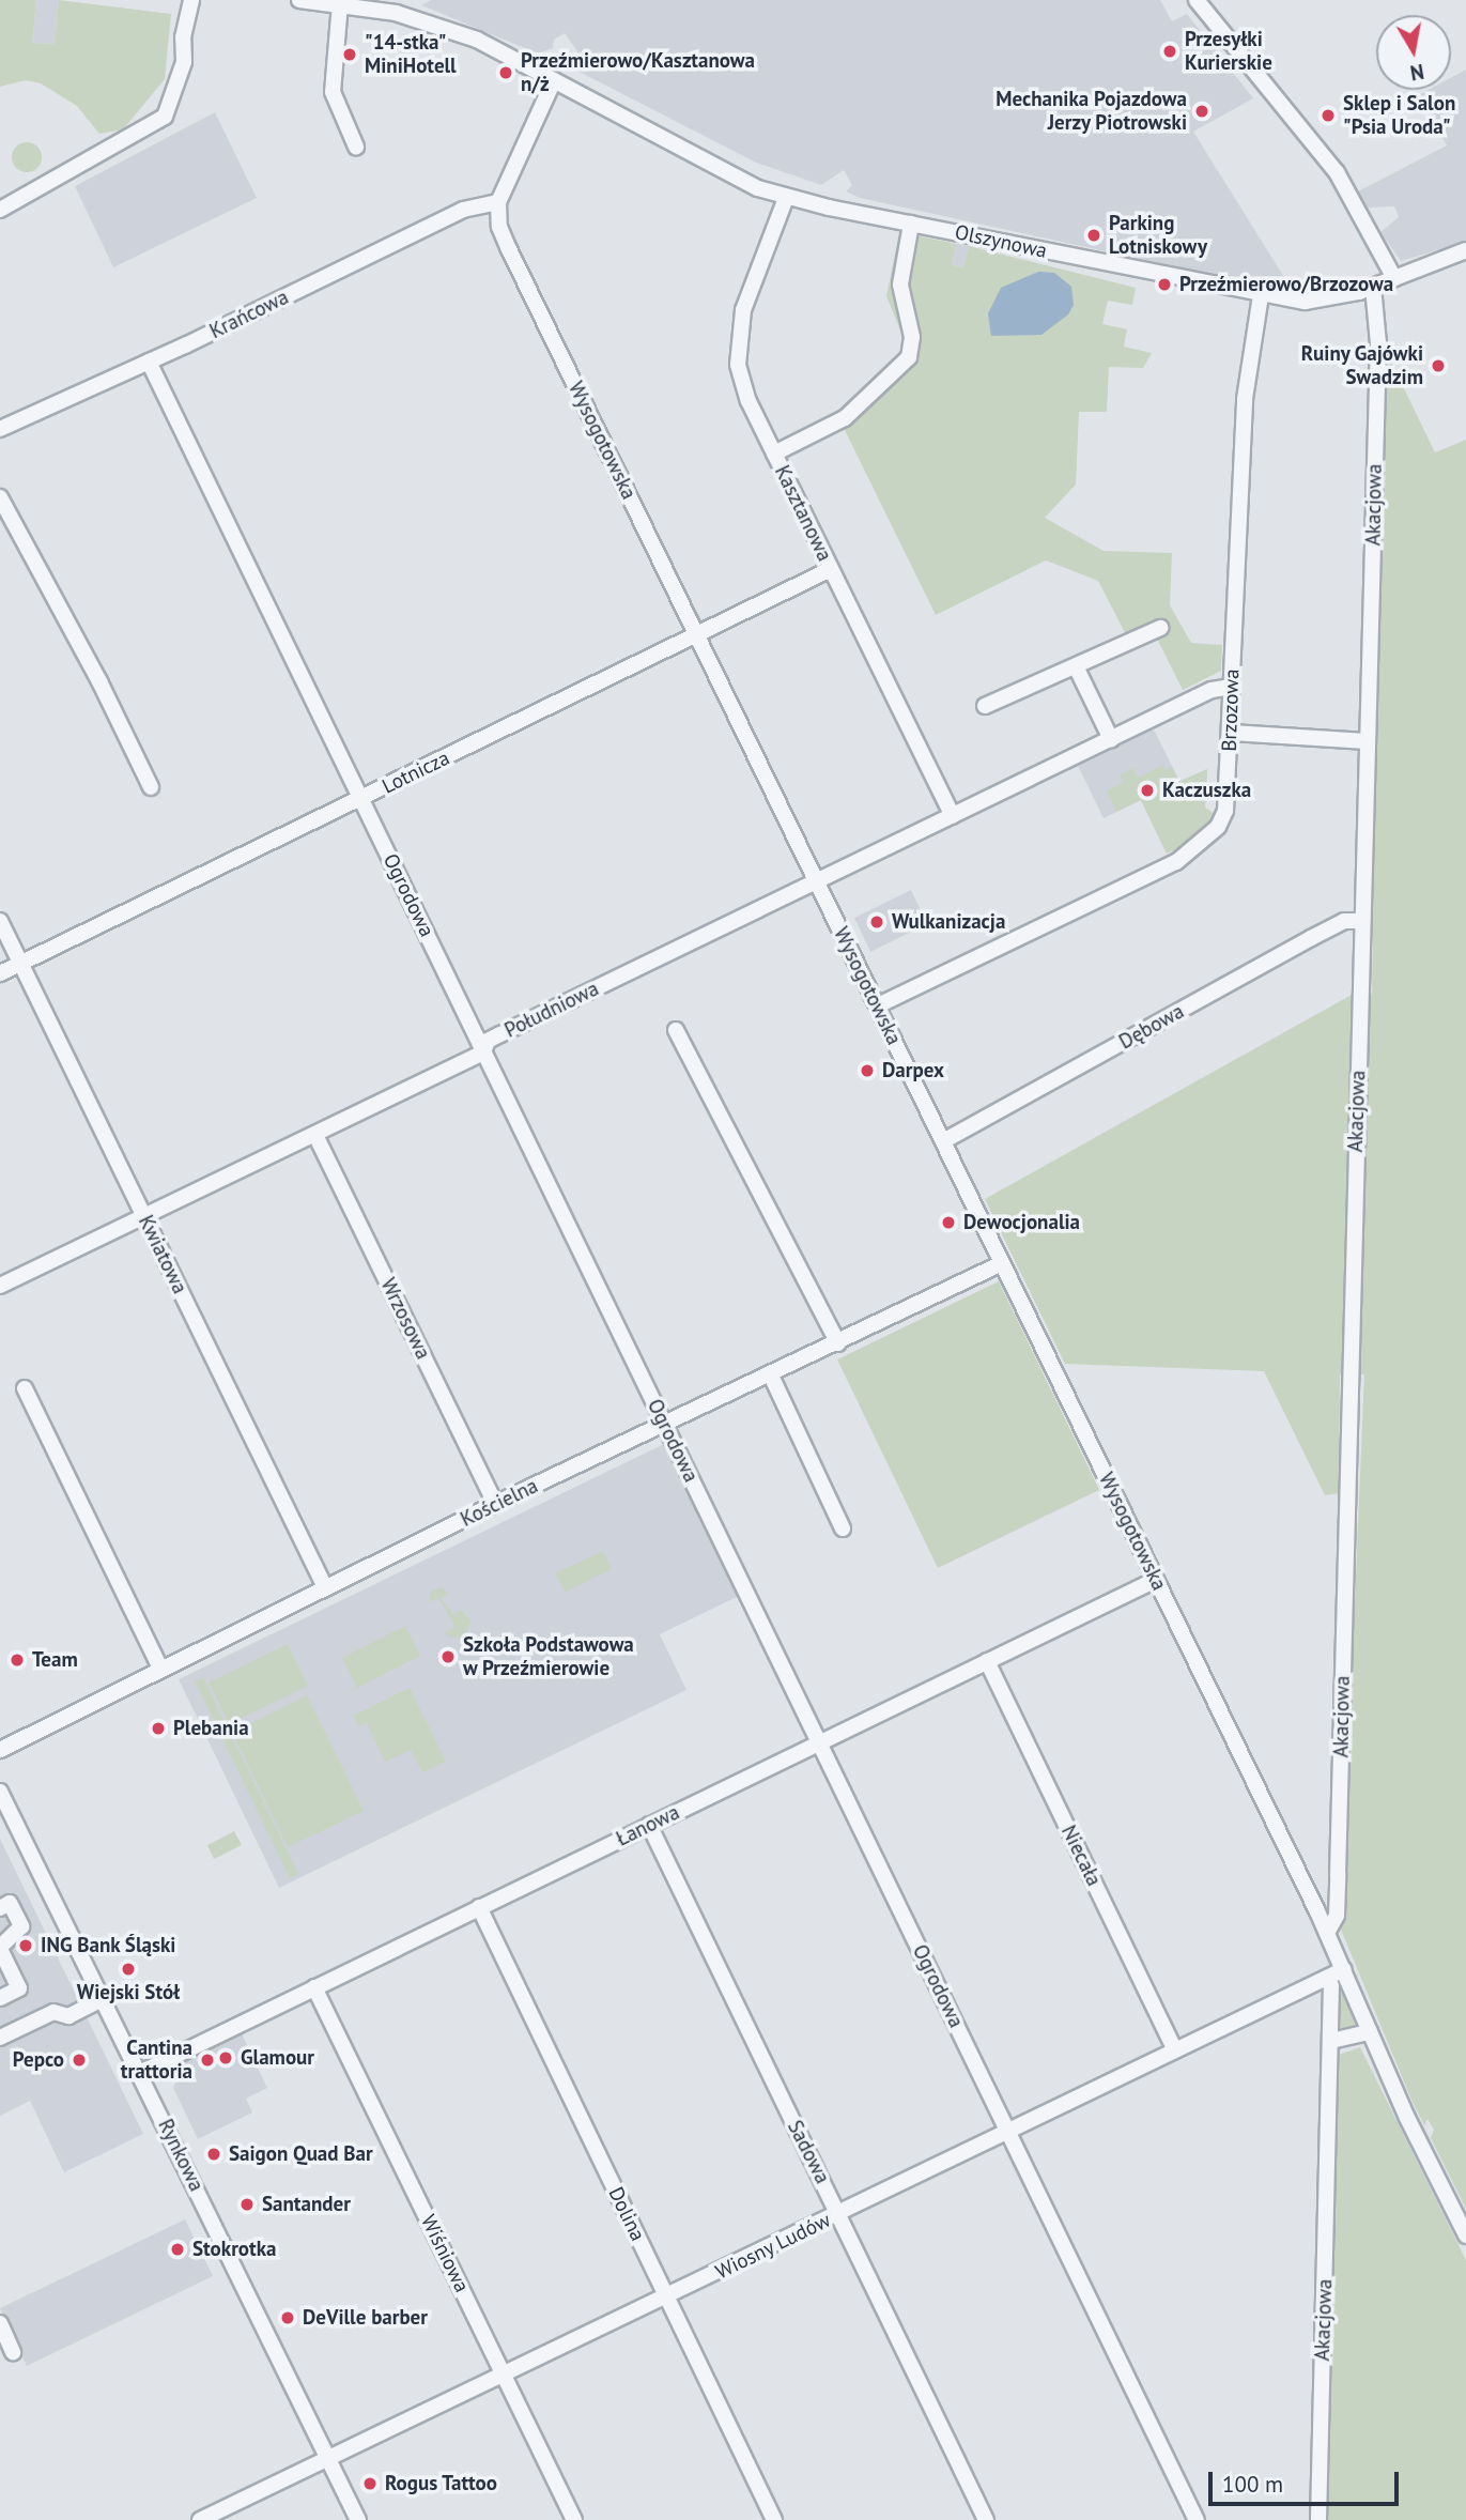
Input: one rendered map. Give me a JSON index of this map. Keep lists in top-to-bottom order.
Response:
{
  "streets": {
    "street": [
      "Olszynowa",
      "Krańcowa",
      "Wysogotowska",
      "Akacjowa",
      "Kasztanowa",
      "Brzozowa",
      "Lotnicza",
      "Ogrodowa",
      "Południowa",
      "Dębowa",
      "Kwiatowa",
      "Wrzosowa",
      "Kościelna",
      "Łanowa",
      "Niecała",
      "Sadowa",
      "Rynkowa",
      "Dolina",
      "Wiosny Ludów",
      "Wiśniowa"
    ]
  },
  "crossings": [
    ["Olszynowa", "Akacjowa"],
    ["Olszynowa", "Kasztanowa"],
    ["Olszynowa", "Brzozowa"],
    ["Krańcowa", "Wysogotowska"],
    ["Krańcowa", "Ogrodowa"],
    ["Wysogotowska", "Akacjowa"],
    ["Wysogotowska", "Brzozowa"],
    ["Wysogotowska", "Lotnicza"],
    ["Wysogotowska", "Południowa"],
    ["Wysogotowska", "Dębowa"],
    ["Wysogotowska", "Kościelna"],
    ["Wysogotowska", "Łanowa"],
    ["Wysogotowska", "Wiosny Ludów"],
    ["Akacjowa", "Dębowa"],
    ["Kasztanowa", "Lotnicza"],
    ["Kasztanowa", "Południowa"],
    ["Brzozowa", "Południowa"],
    ["Lotnicza", "Ogrodowa"],
    ["Lotnicza", "Kwiatowa"],
    ["Ogrodowa", "Południowa"],
    ["Ogrodowa", "Kościelna"],
    ["Ogrodowa", "Łanowa"],
    ["Ogrodowa", "Wiosny Ludów"],
    ["Południowa", "Kwiatowa"],
    ["Południowa", "Wrzosowa"],
    ["Kwiatowa", "Kościelna"],
    ["Wrzosowa", "Kościelna"],
    ["Łanowa", "Niecała"],
    ["Łanowa", "Sadowa"],
    ["Łanowa", "Rynkowa"],
    ["Łanowa", "Dolina"],
    ["Łanowa", "Wiśniowa"],
    ["Niecała", "Wiosny Ludów"],
    ["Sadowa", "Wiosny Ludów"],
    ["Rynkowa", "Wiosny Ludów"],
    ["Dolina", "Wiosny Ludów"],
    ["Wiosny Ludów", "Wiśniowa"]
  ],
  "places": [
    "Przesyłki Kurierskie",
    "\"14-stka\" MiniHotell",
    "Przeźmierowo/Kasztanowa n/ż",
    "Mechanika Pojazdowa Jerzy Piotrowski",
    "Sklep i Salon \"Psia Uroda\"",
    "Parking Lotniskowy",
    "Przeźmierowo/Brzozowa",
    "Ruiny Gajówki Swadzim",
    "Kaczuszka",
    "Wulkanizacja",
    "Darpex",
    "Dewocjonalia",
    "Szkoła Podstawowa w Przeźmierowie",
    "Team",
    "Plebania",
    "ING Bank Śląski",
    "Wiejski Stół",
    "Glamour",
    "Pepco",
    "Cantina trattoria",
    "Saigon Quad Bar",
    "Santander",
    "Stokrotka",
    "DeVille barber",
    "Rogus Tattoo"
  ],
  "scale_bar": "100 m",
  "north": "bottom"
}
